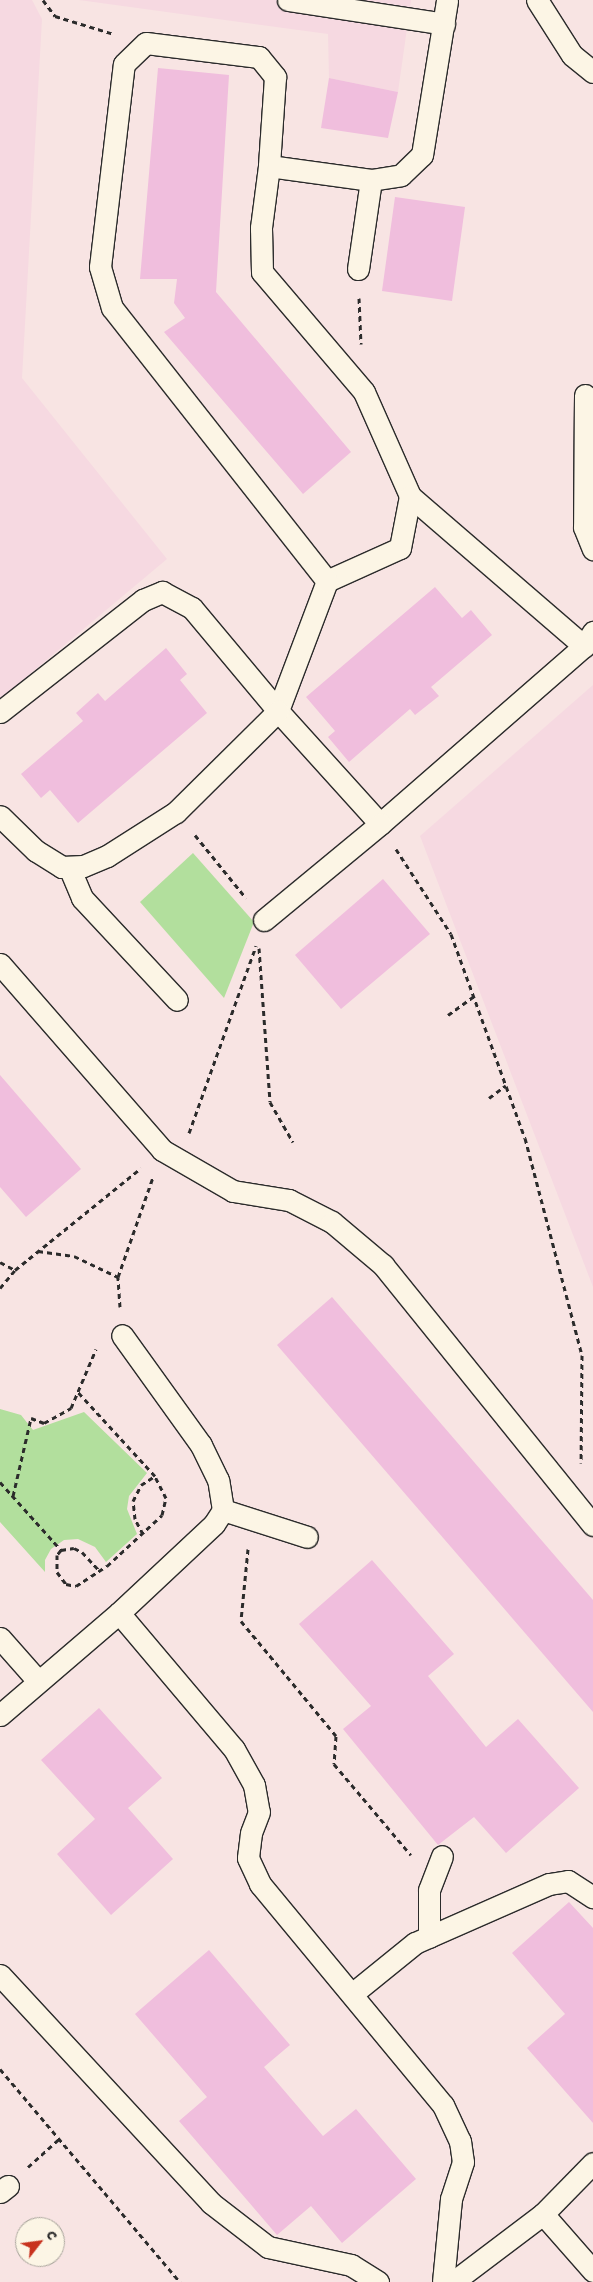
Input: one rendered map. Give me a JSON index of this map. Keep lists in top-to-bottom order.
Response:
{
  "north": "top right"
}
